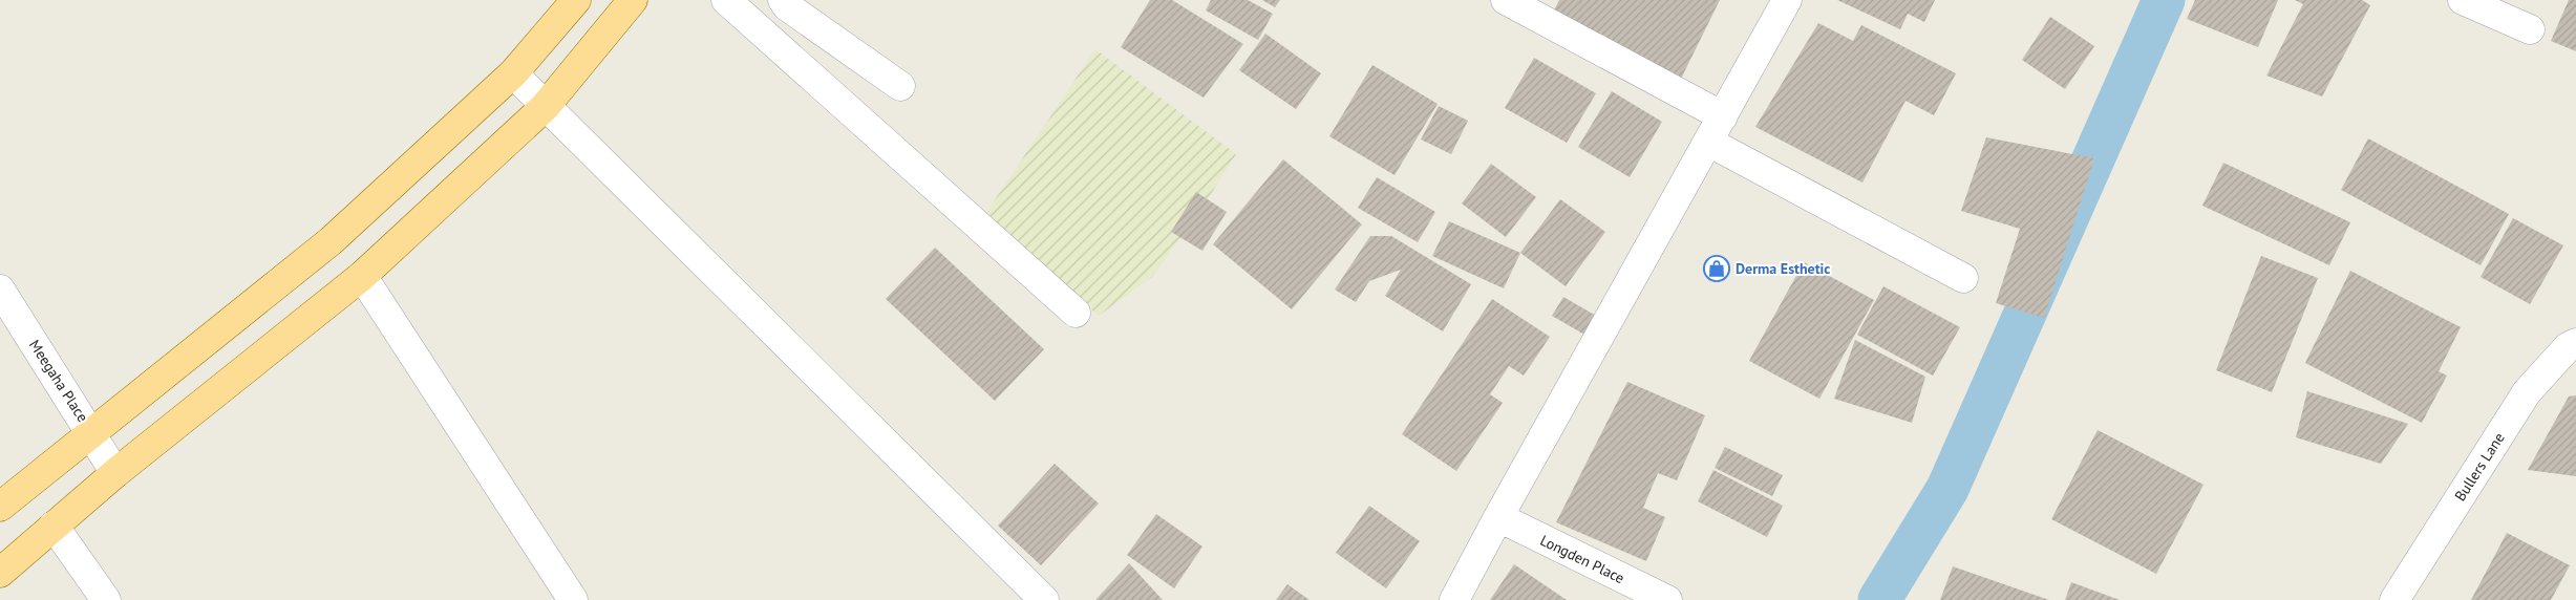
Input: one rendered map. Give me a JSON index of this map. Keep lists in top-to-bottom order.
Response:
{
  "streets": {
    "street": ["Meegaha Place", "Bullers Lane", "Longden Place"]
  },
  "places": {
    "shop": ["Derma Esthetic"]
  }
}
